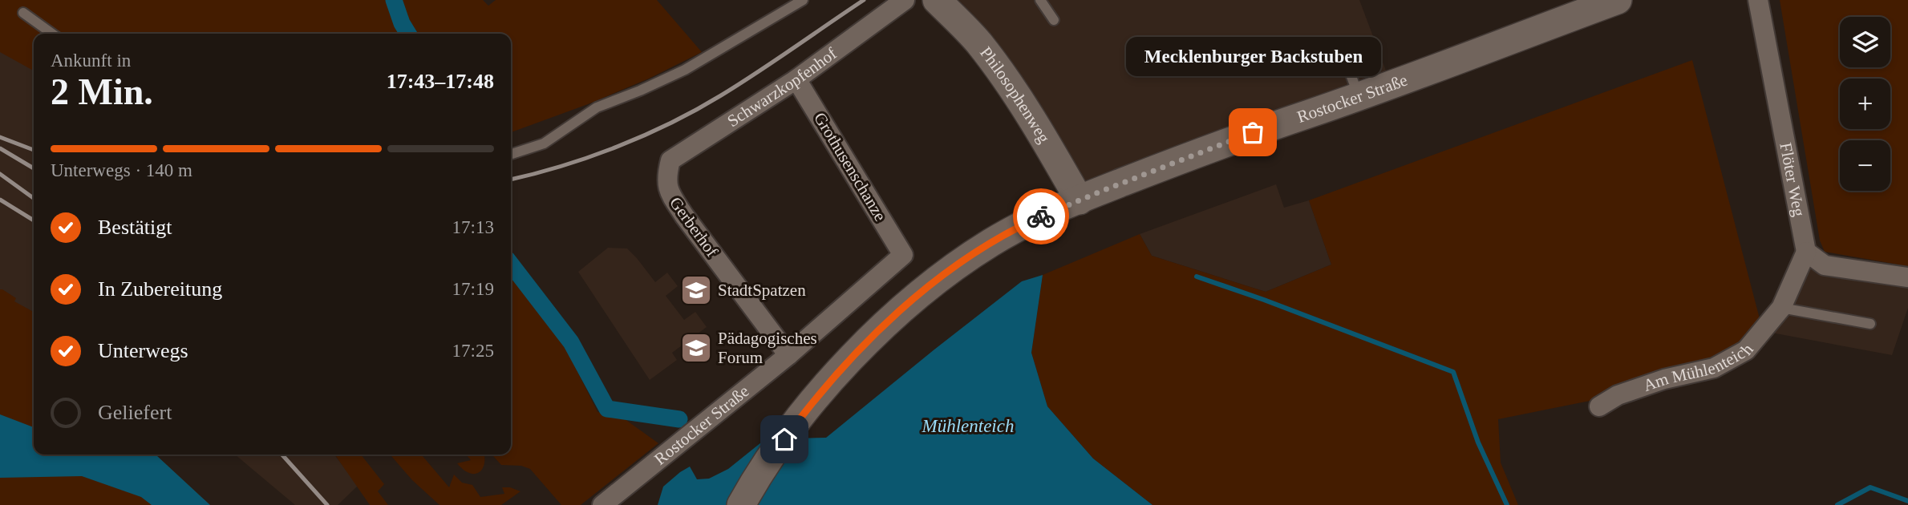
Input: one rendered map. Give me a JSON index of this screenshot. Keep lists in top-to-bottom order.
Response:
{
  "streets": {
    "main road": ["Philosophenweg", "Rostocker Straße"],
    "street": [
      "Schwarzkopfenhof",
      "Grothusenschanze",
      "Flöter Weg",
      "Gerberhof",
      "Am Mühlenteich"
    ]
  },
  "crossings": [
    ["Schwarzkopfenhof", "Grothusenschanze"],
    ["Schwarzkopfenhof", "Gerberhof"],
    ["Philosophenweg", "Rostocker Straße"],
    ["Rostocker Straße", "Grothusenschanze"],
    ["Rostocker Straße", "Gerberhof"],
    ["Flöter Weg", "Am Mühlenteich"]
  ],
  "water": ["Mühlenteich"],
  "places": {
    "other": ["Mecklenburger Backstuben"],
    "school or university": ["StadtSpatzen", "Pädagogisches Forum"]
  },
  "page": {
    "map_buttons": ["+", "−"],
    "heading": ["2 Min.", "Ankunft in", "17:43–17:48"],
    "bubble": "Mecklenburger Backstuben",
    "bar": "Unterwegs · 140 m",
    "list": [
      ["Bestätigt", "17:13"],
      ["In Zubereitung", "17:19"],
      ["Unterwegs", "17:25"],
      "Geliefert"
    ]
  }
}
